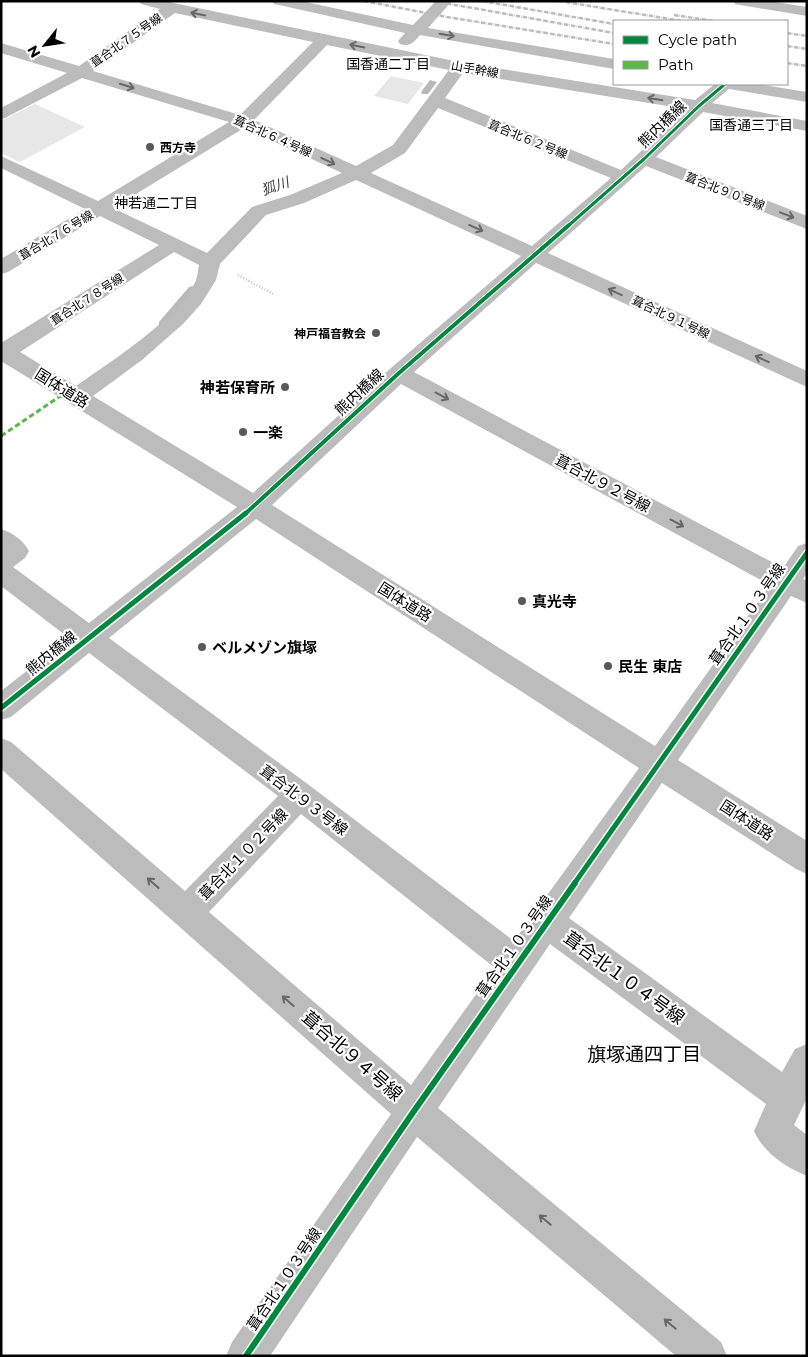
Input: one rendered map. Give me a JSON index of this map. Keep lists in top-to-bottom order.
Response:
{
  "streets": {
    "street": [
      "葺合北７５号線",
      "山手幹線",
      "熊内橋線",
      "葺合北６４号線",
      "葺合北６２号線",
      "葺合北９０号線",
      "葺合北７６号線",
      "葺合北７８号線",
      "葺合北９１号線",
      "国体道路",
      "葺合北９２号線",
      "葺合北１０３号線",
      "葺合北９３号線",
      "葺合北１０２号線",
      "葺合北１０４号線",
      "葺合北９４号線"
    ]
  },
  "crossings": [
    ["葺合北７５号線", "山手幹線"],
    ["葺合北７５号線", "葺合北６４号線"],
    ["山手幹線", "熊内橋線"],
    ["山手幹線", "葺合北７６号線"],
    ["熊内橋線", "葺合北６４号線"],
    ["熊内橋線", "葺合北６２号線"],
    ["熊内橋線", "葺合北９０号線"],
    ["熊内橋線", "葺合北９１号線"],
    ["熊内橋線", "国体道路"],
    ["熊内橋線", "葺合北９２号線"],
    ["熊内橋線", "葺合北９３号線"],
    ["葺合北６４号線", "葺合北７６号線"],
    ["葺合北６４号線", "葺合北９１号線"],
    ["葺合北７８号線", "国体道路"],
    ["国体道路", "葺合北１０３号線"],
    ["葺合北９２号線", "葺合北１０３号線"],
    ["葺合北１０３号線", "葺合北９３号線"],
    ["葺合北１０３号線", "葺合北１０４号線"],
    ["葺合北１０３号線", "葺合北９４号線"],
    ["葺合北９３号線", "葺合北１０２号線"],
    ["葺合北１０２号線", "葺合北９４号線"]
  ],
  "one_way": ["葺合北９１号線", "葺合北９２号線", "葺合北９４号線"],
  "districts": [
    "国香通二丁目",
    "国香通三丁目",
    "神若通二丁目",
    "旗塚通四丁目"
  ],
  "water": ["狐川"],
  "places": [
    "西方寺",
    "神戸福音教会",
    "神若保育所",
    "一楽",
    "真光寺",
    "ベルメゾン旗塚",
    "民生 東店"
  ],
  "legend": ["Cycle path", "Path"],
  "north": "bottom left"
}
